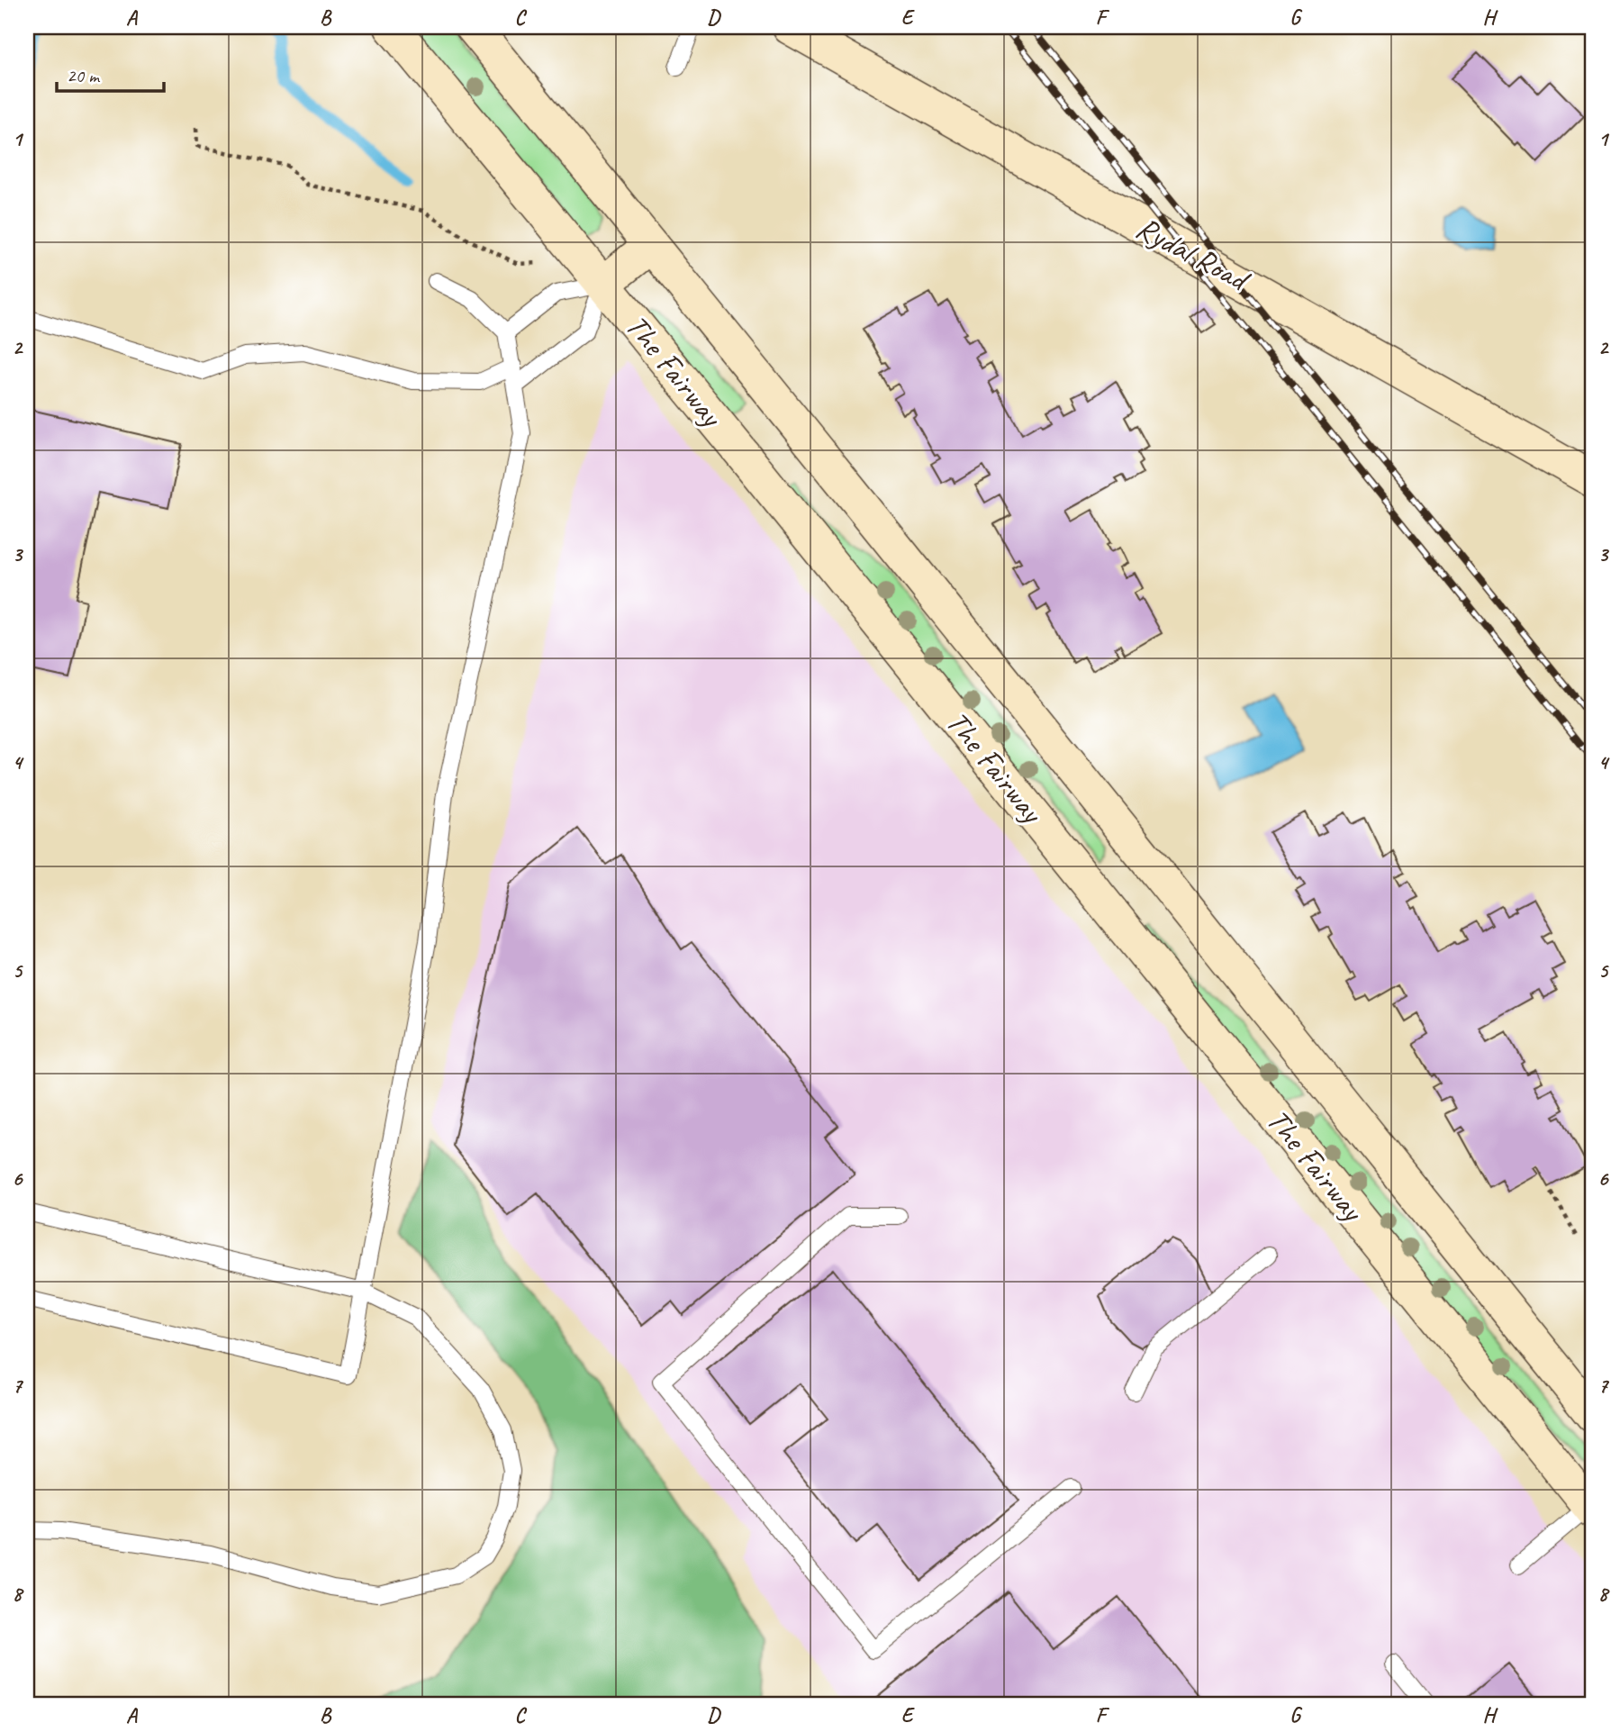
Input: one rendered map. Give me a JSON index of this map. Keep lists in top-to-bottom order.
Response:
{
  "streets": {
    "main road": ["Rydal Road", "The Fairway"]
  },
  "scale_bar": "20 m",
  "grid": {
    "columns": [
      "A",
      "B",
      "C",
      "D",
      "E",
      "F",
      "G",
      "H"
    ],
    "rows": [
      "1",
      "2",
      "3",
      "4",
      "5",
      "6",
      "7",
      "8"
    ]
  }
}
